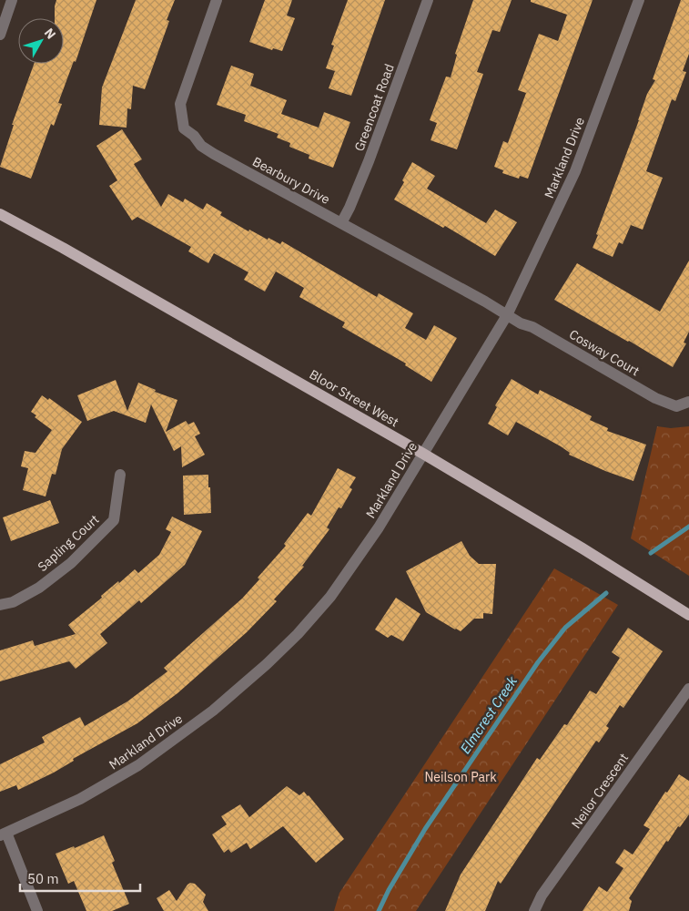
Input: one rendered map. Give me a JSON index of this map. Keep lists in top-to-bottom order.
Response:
{
  "streets": {
    "main road": ["Bloor Street West"],
    "street": [
      "Greencoat Road",
      "Markland Drive",
      "Bearbury Drive",
      "Cosway Court",
      "Sapling Court",
      "Neilor Crescent"
    ]
  },
  "crossings": [
    ["Greencoat Road", "Bearbury Drive"],
    ["Markland Drive", "Bearbury Drive"],
    ["Markland Drive", "Cosway Court"],
    ["Markland Drive", "Bloor Street West"],
    ["Bearbury Drive", "Cosway Court"]
  ],
  "water": ["Elmcrest Creek"],
  "parks": ["Neilson Park"],
  "scale_bar": "50 m",
  "north": "top right"
}
